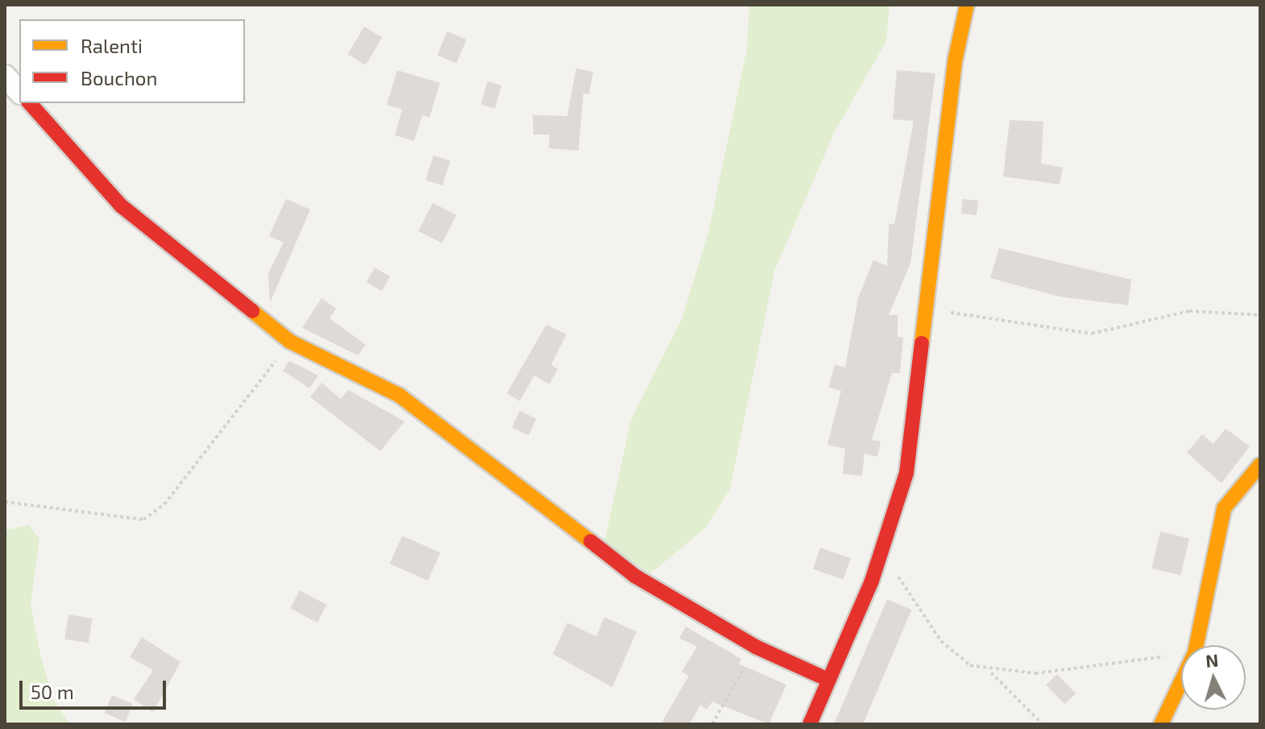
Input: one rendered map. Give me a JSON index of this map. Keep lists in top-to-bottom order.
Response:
{
  "legend": ["Ralenti", "Bouchon"],
  "scale_bar": "50 m",
  "north": "top"
}
